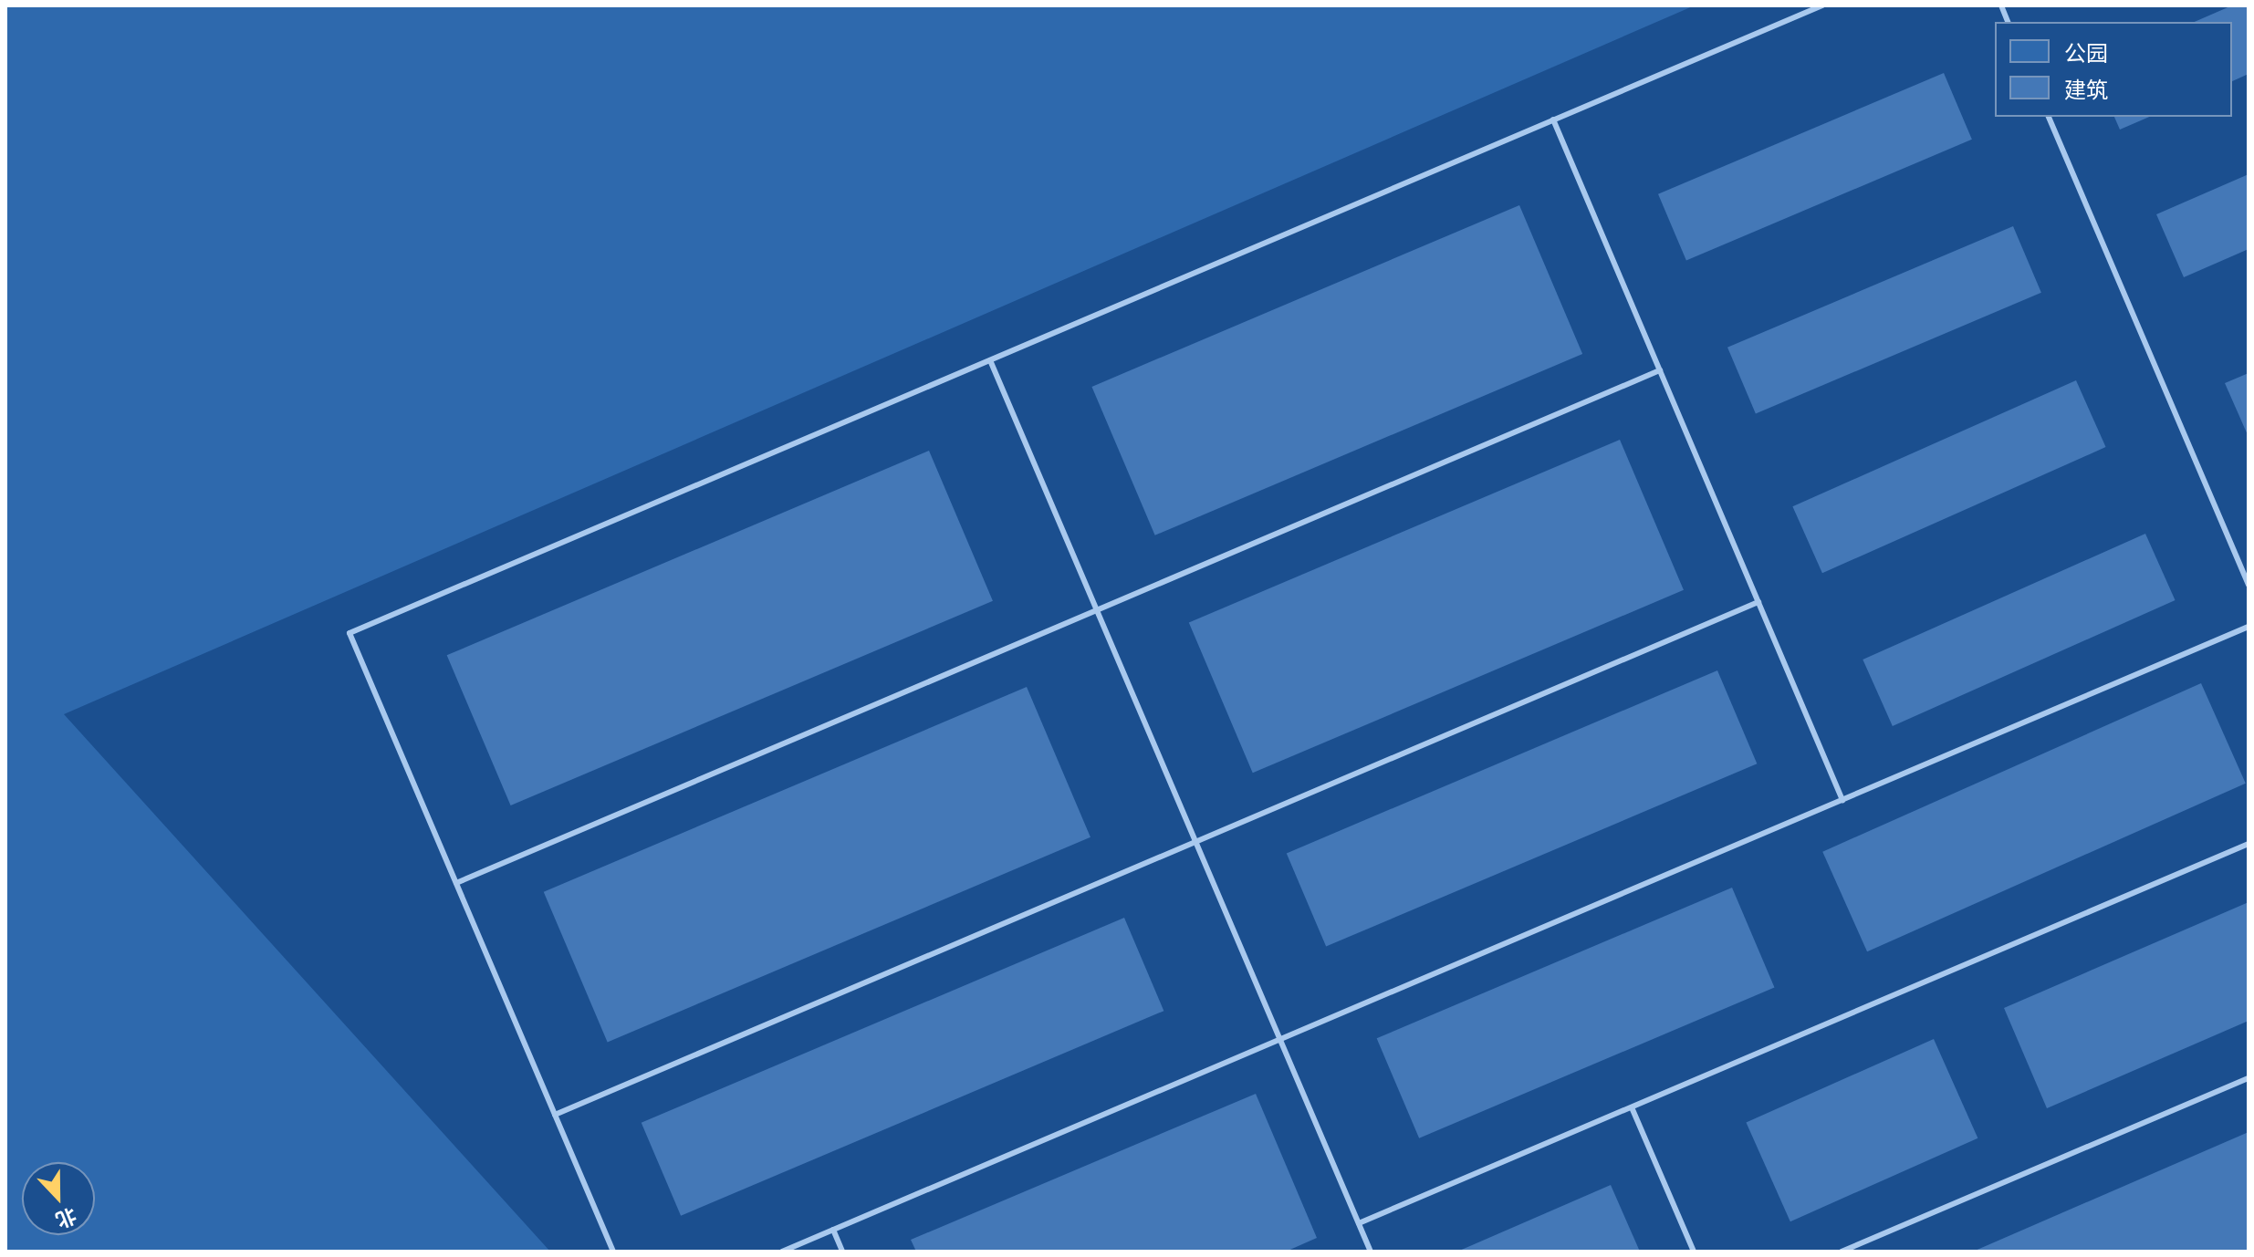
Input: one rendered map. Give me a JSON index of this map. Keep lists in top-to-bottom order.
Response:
{
  "legend": ["公园", "建筑"],
  "north": "bottom"
}
